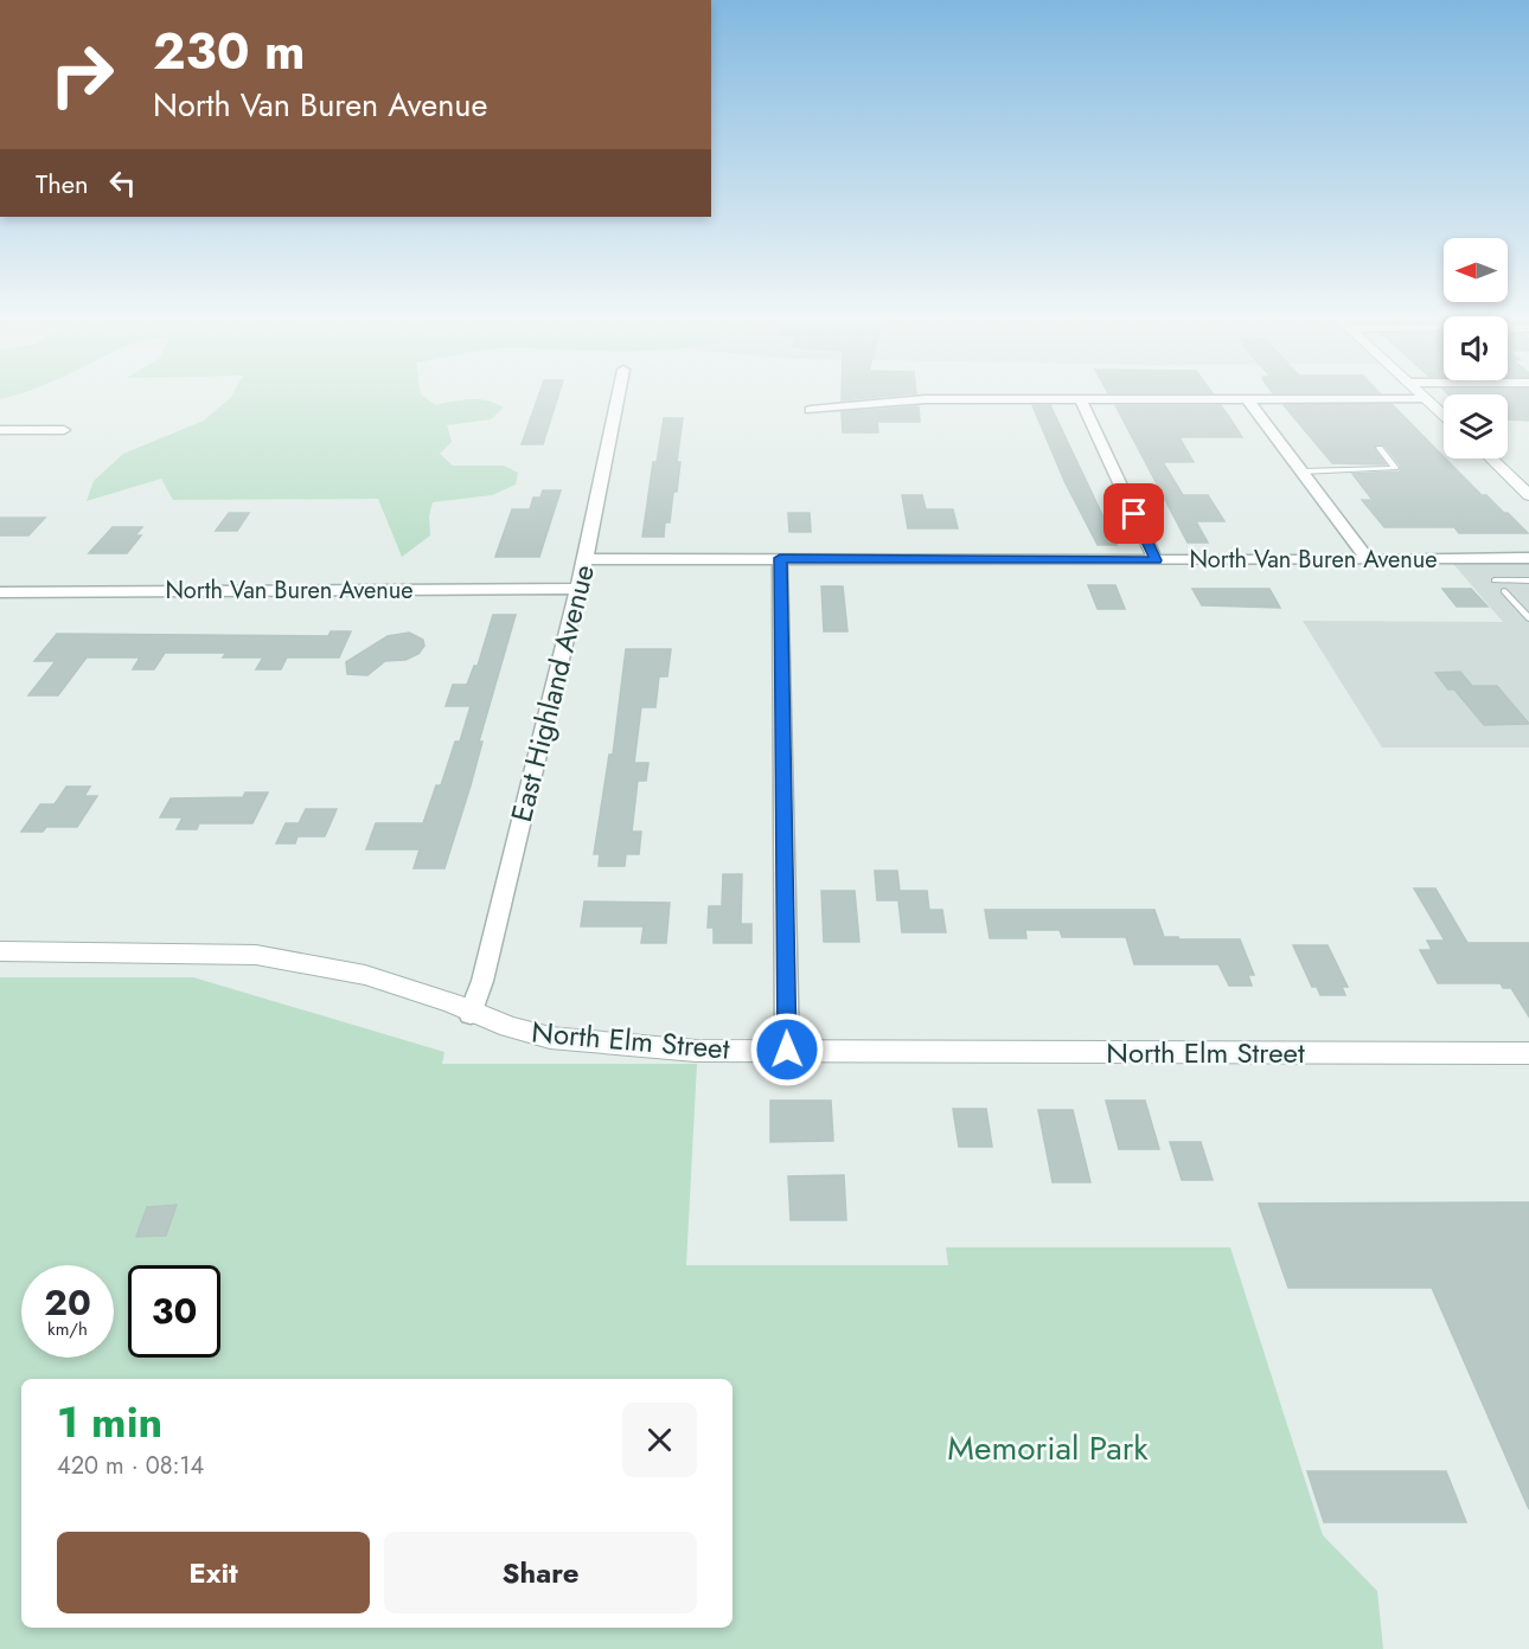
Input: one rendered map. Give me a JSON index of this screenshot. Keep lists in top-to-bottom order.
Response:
{
  "streets": {
    "street": ["North Van Buren Avenue", "East Highland Avenue", "North Elm Street"]
  },
  "crossings": [
    ["North Van Buren Avenue", "East Highland Avenue"],
    ["East Highland Avenue", "North Elm Street"]
  ],
  "parks": ["Memorial Park"],
  "north": "left",
  "page": {
    "turn": ["230 m", "North Van Buren Avenue"],
    "then": "Then",
    "speed": "20 km/h",
    "limit": "30",
    "heading": ["1 min", "420 m · 08:14"],
    "buttons": ["Exit", "Share"]
  }
}
